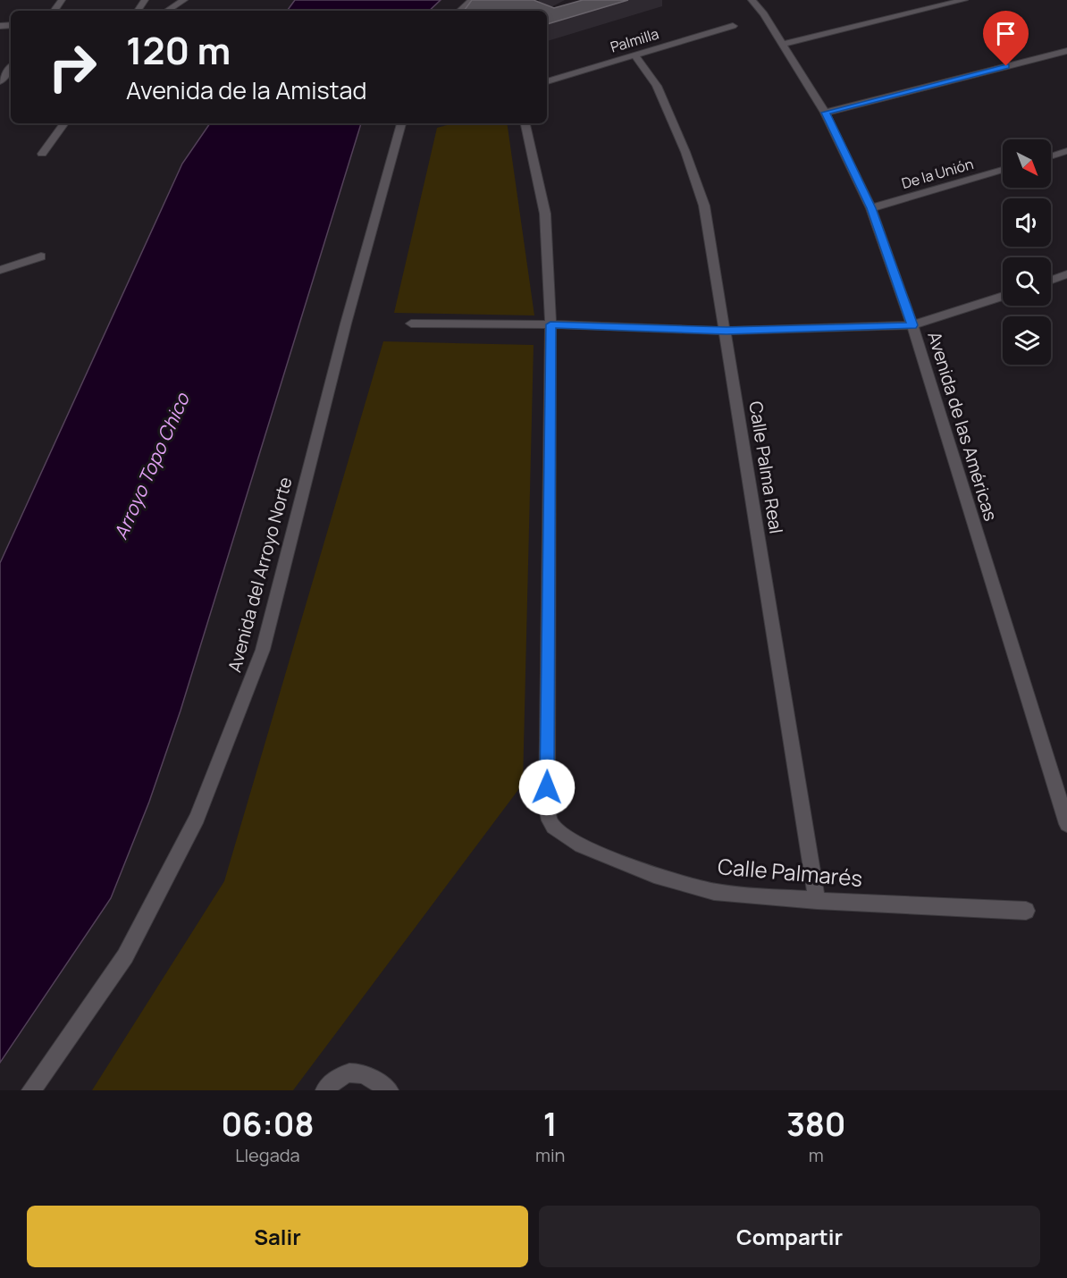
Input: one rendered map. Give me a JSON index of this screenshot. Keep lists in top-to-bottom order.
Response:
{
  "streets": {
    "street": [
      "Palmilla",
      "De la Unión",
      "Avenida de las Américas",
      "Calle Palma Real",
      "Avenida del Arroyo Norte",
      "Calle Palmarés"
    ]
  },
  "crossings": [
    ["Palmilla", "Calle Palma Real"],
    ["De la Unión", "Avenida de las Américas"],
    ["Calle Palma Real", "Calle Palmarés"]
  ],
  "water": ["Arroyo Topo Chico"],
  "north": "bottom right",
  "page": {
    "turn": ["120 m", "Avenida de la Amistad"],
    "eta": [
      "06:08",
      "Llegada",
      "1",
      "min",
      "380",
      "m"
    ],
    "buttons": ["Salir", "Compartir"]
  }
}
